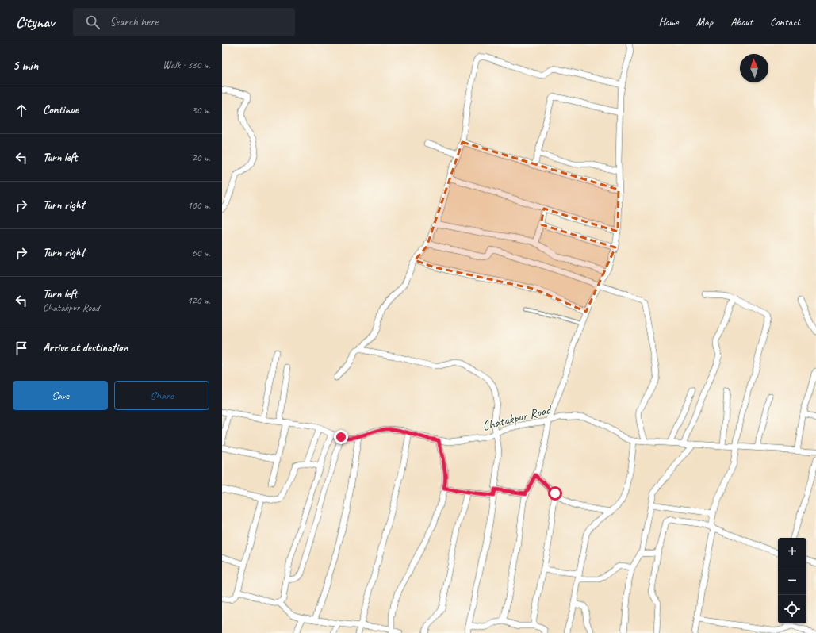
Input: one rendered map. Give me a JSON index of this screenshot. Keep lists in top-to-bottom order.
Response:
{
  "streets": {
    "street": ["Chatakpur Road"]
  },
  "north": "top",
  "page": {
    "header": "Citynav",
    "search": "Search here",
    "nav": [
      "Home",
      "Map",
      "About",
      "Contact"
    ],
    "heading": ["5 min", "Walk · 330 m"],
    "list": [
      ["Continue", "30 m"],
      ["Turn left", "20 m"],
      ["Turn right", "100 m"],
      ["Turn right", "60 m"],
      ["Turn left", "Chatakpur Road", "120 m"],
      "Arrive at destination"
    ],
    "buttons": ["Save", "Share"],
    "map_buttons": ["+", "−"]
  }
}
